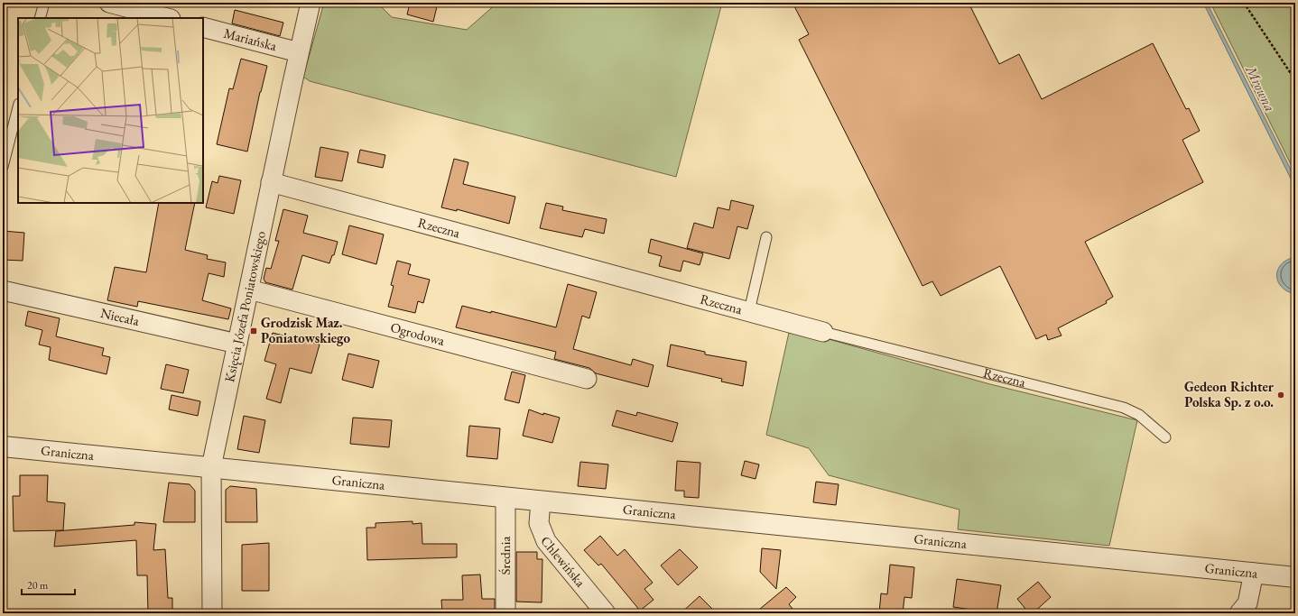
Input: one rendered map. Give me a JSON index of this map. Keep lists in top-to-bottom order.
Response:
{
  "streets": {
    "street": [
      "Mariańska",
      "Rzeczna",
      "Księcia Józefa Poniatowskiego",
      "Niecała",
      "Ogrodowa",
      "Graniczna",
      "Średnia",
      "Chlewińska"
    ]
  },
  "crossings": [
    ["Mariańska", "Księcia Józefa Poniatowskiego"],
    ["Rzeczna", "Księcia Józefa Poniatowskiego"],
    ["Księcia Józefa Poniatowskiego", "Niecała"],
    ["Księcia Józefa Poniatowskiego", "Ogrodowa"],
    ["Księcia Józefa Poniatowskiego", "Graniczna"],
    ["Graniczna", "Średnia"],
    ["Graniczna", "Chlewińska"]
  ],
  "water": ["Mrowna"],
  "places": {
    "transit": ["Grodzisk Maz. Poniatowskiego"],
    "other": ["Gedeon Richter Polska Sp. z o.o."]
  },
  "scale_bar": "20 m"
}
